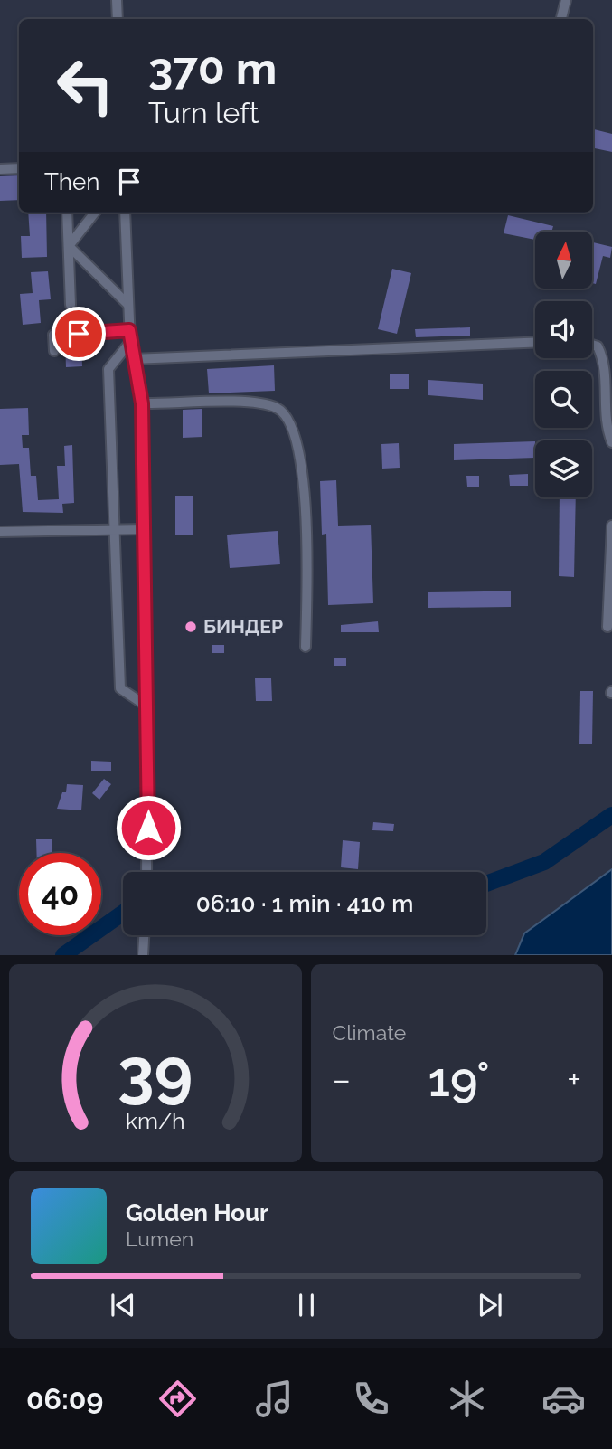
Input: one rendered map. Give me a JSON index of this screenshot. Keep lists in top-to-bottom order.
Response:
{
  "places": ["БИНДЕР"],
  "north": "top",
  "page": {
    "turn": ["370 m", "Turn left"],
    "then": "Then",
    "limit": "40",
    "trip": "06:10 · 1 min · 410 m",
    "tile": "Climate",
    "heat": ["−", "19°", "+"],
    "song": ["Golden Hour", "Lumen"],
    "tabs": "06:09",
    "gauge": ["39", "km/h"]
  }
}
